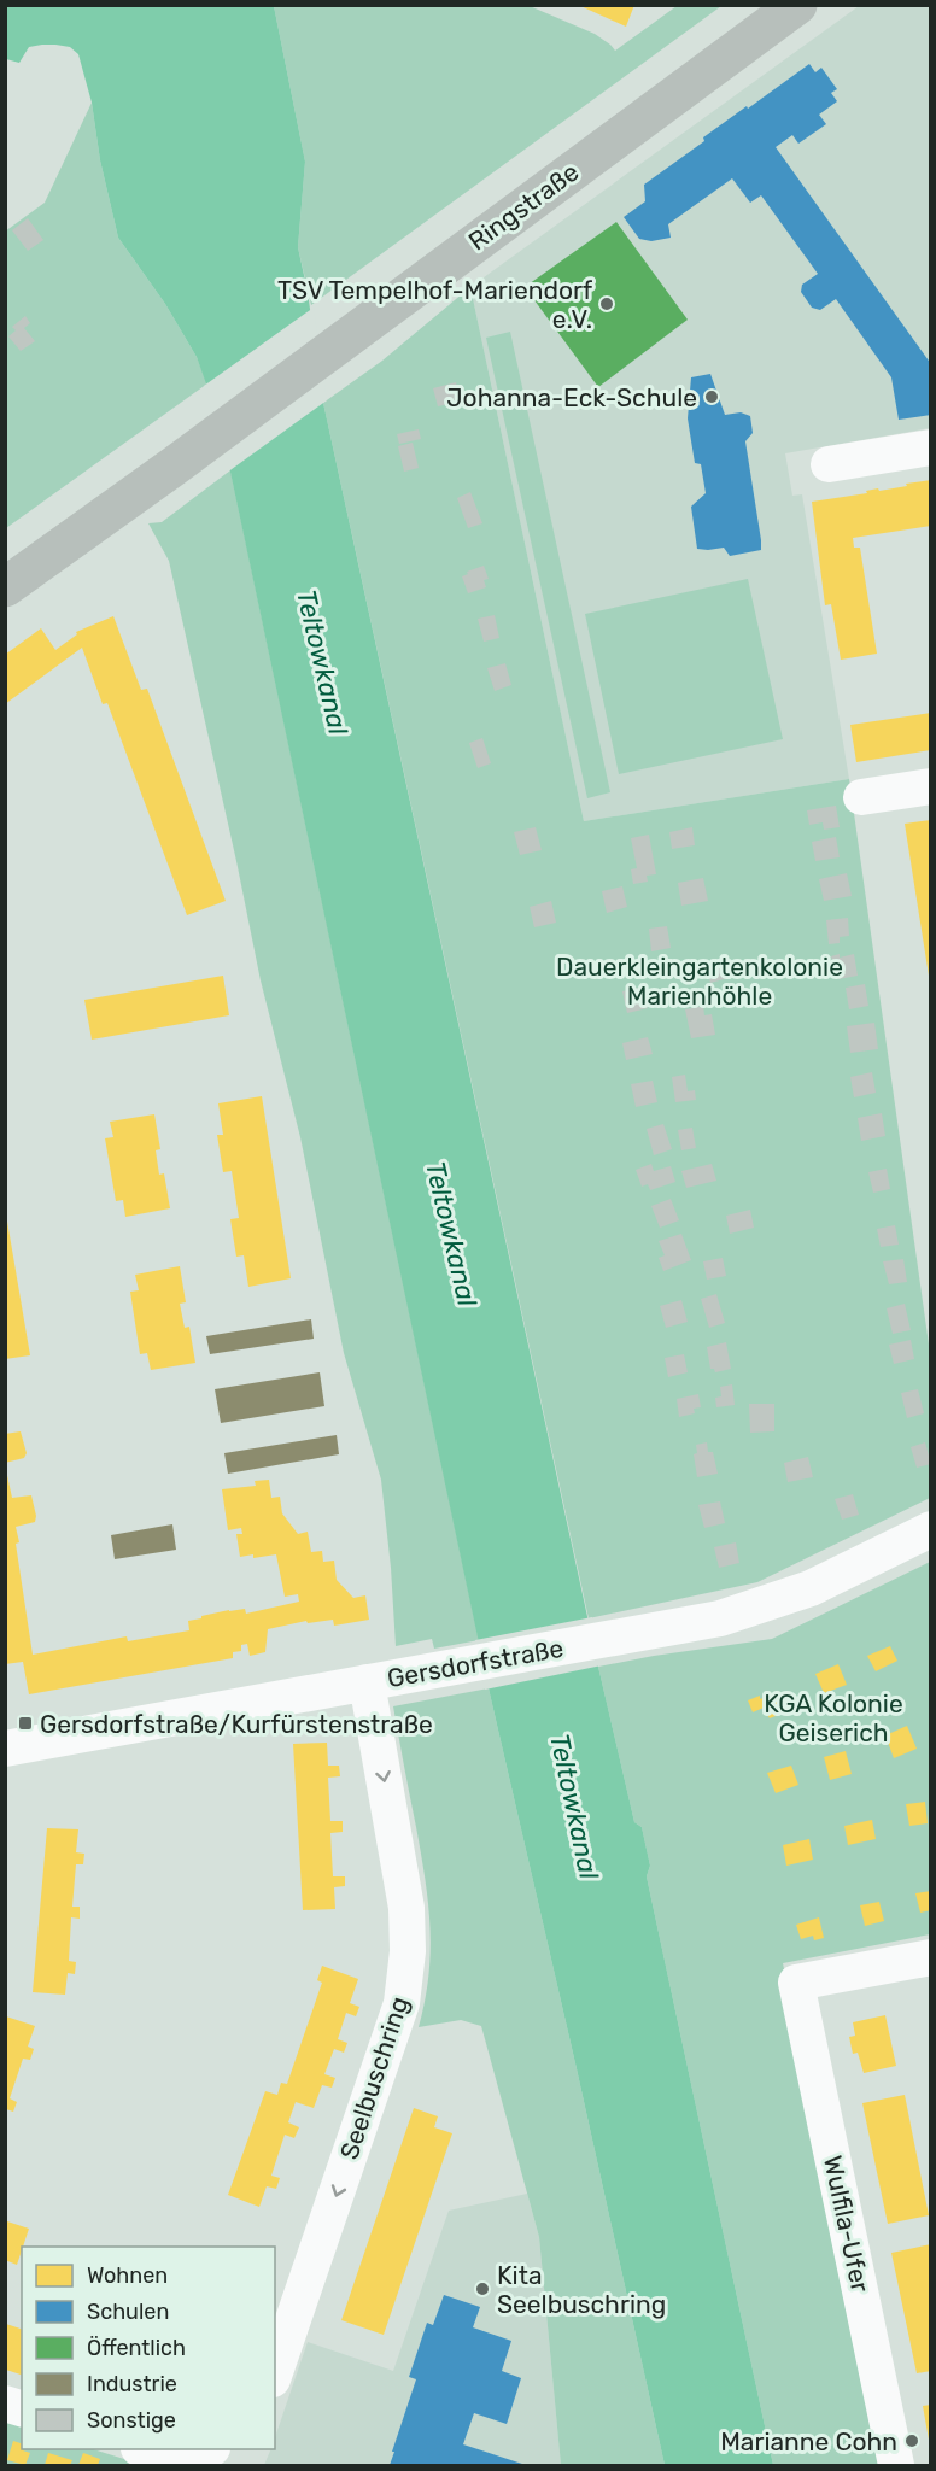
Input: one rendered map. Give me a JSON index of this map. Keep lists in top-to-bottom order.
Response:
{
  "streets": {
    "main road": ["Ringstraße"],
    "street": ["Gersdorfstraße", "Seelbuschring", "Wulfila-Ufer"]
  },
  "crossings": [
    ["Gersdorfstraße", "Seelbuschring"]
  ],
  "one_way": ["Seelbuschring"],
  "water": ["Teltowkanal"],
  "parks": ["Dauerkleingartenkolonie Marienhöhle", "KGA Kolonie Geiserich"],
  "places": {
    "other": [
      "TSV Tempelhof-Mariendorf e.V.",
      "Johanna-Eck-Schule",
      "Kita Seelbuschring",
      "Marianne Cohn"
    ],
    "transit": ["Gersdorfstraße/Kurfürstenstraße"]
  },
  "legend": [
    "Wohnen",
    "Schulen",
    "Öffentlich",
    "Industrie",
    "Sonstige"
  ]
}
